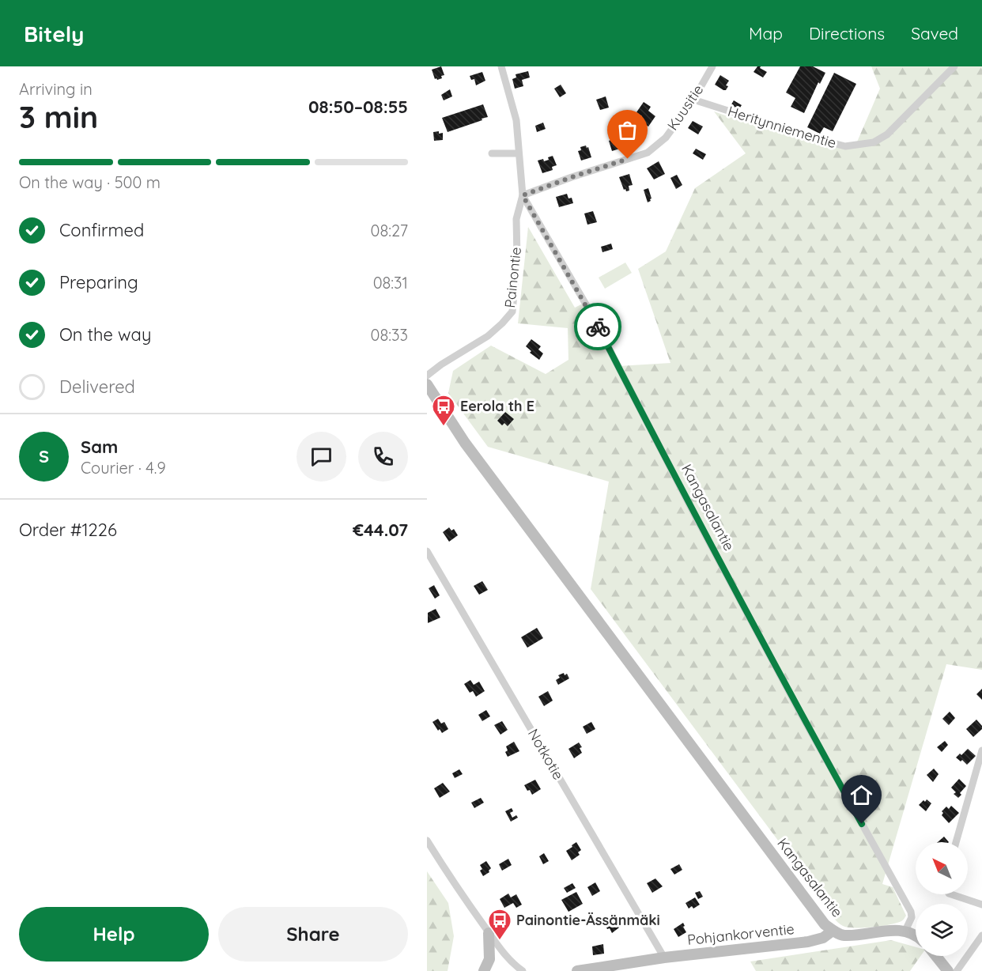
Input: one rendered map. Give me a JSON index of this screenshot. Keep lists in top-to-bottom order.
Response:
{
  "streets": {
    "main road": ["Kangasalantie", "Pohjankorventie"],
    "street": [
      "Kuusitie",
      "Heritynniementie",
      "Painontie",
      "Notkotie"
    ]
  },
  "crossings": [
    ["Kuusitie", "Heritynniementie"],
    ["Kuusitie", "Painontie"],
    ["Kuusitie", "Kangasalantie"],
    ["Painontie", "Kangasalantie"],
    ["Kangasalantie", "Pohjankorventie"],
    ["Notkotie", "Pohjankorventie"]
  ],
  "places": {
    "bus stop": ["Eerola th E", "Painontie-Ässänmäki"]
  },
  "north": "top left",
  "page": {
    "header": "Bitely",
    "nav": ["Map", "Directions", "Saved"],
    "heading": ["3 min", "Arriving in", "08:50–08:55"],
    "panel": [
      "Sam",
      "Courier · 4.9",
      "Order #1226",
      "€44.07"
    ],
    "bar": "On the way · 500 m",
    "list": [
      ["Confirmed", "08:27"],
      ["Preparing", "08:31"],
      ["On the way", "08:33"],
      "Delivered"
    ],
    "round": "S",
    "buttons": ["Help", "Share"]
  }
}
